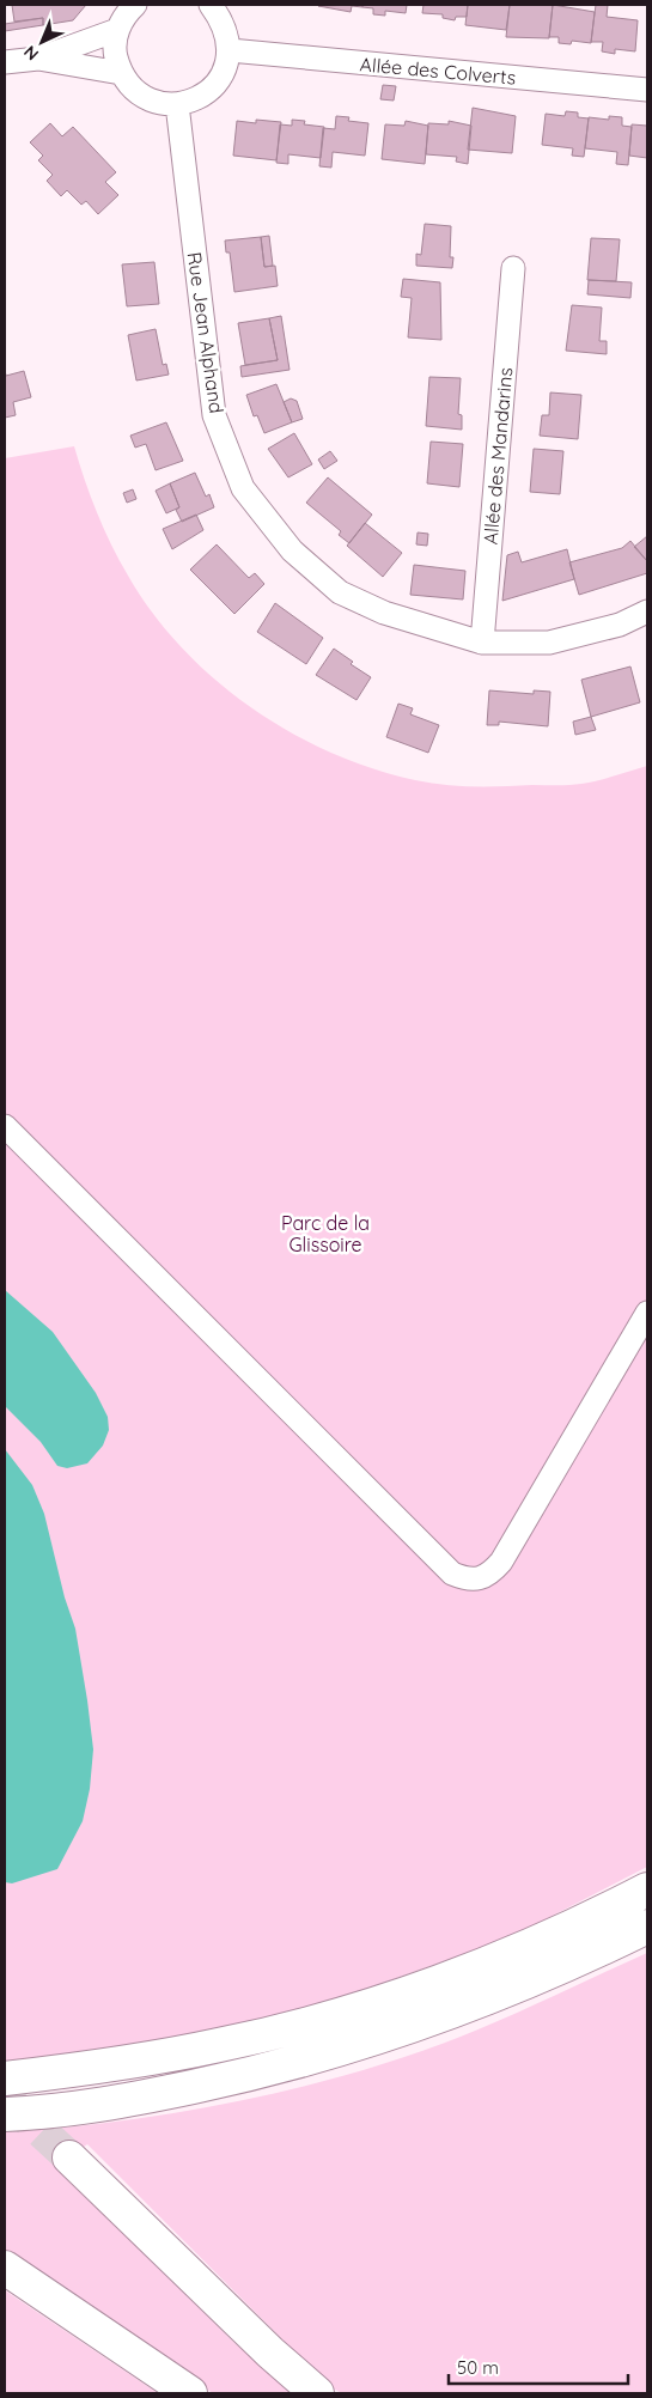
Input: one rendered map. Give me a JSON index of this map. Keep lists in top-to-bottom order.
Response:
{
  "streets": {
    "street": ["Allée des Colverts", "Rue Jean Alphand", "Allée des Mandarins"]
  },
  "crossings": [
    ["Rue Jean Alphand", "Allée des Mandarins"]
  ],
  "parks": ["Parc de la Glissoire"],
  "scale_bar": "50 m",
  "north": "bottom left"
}
